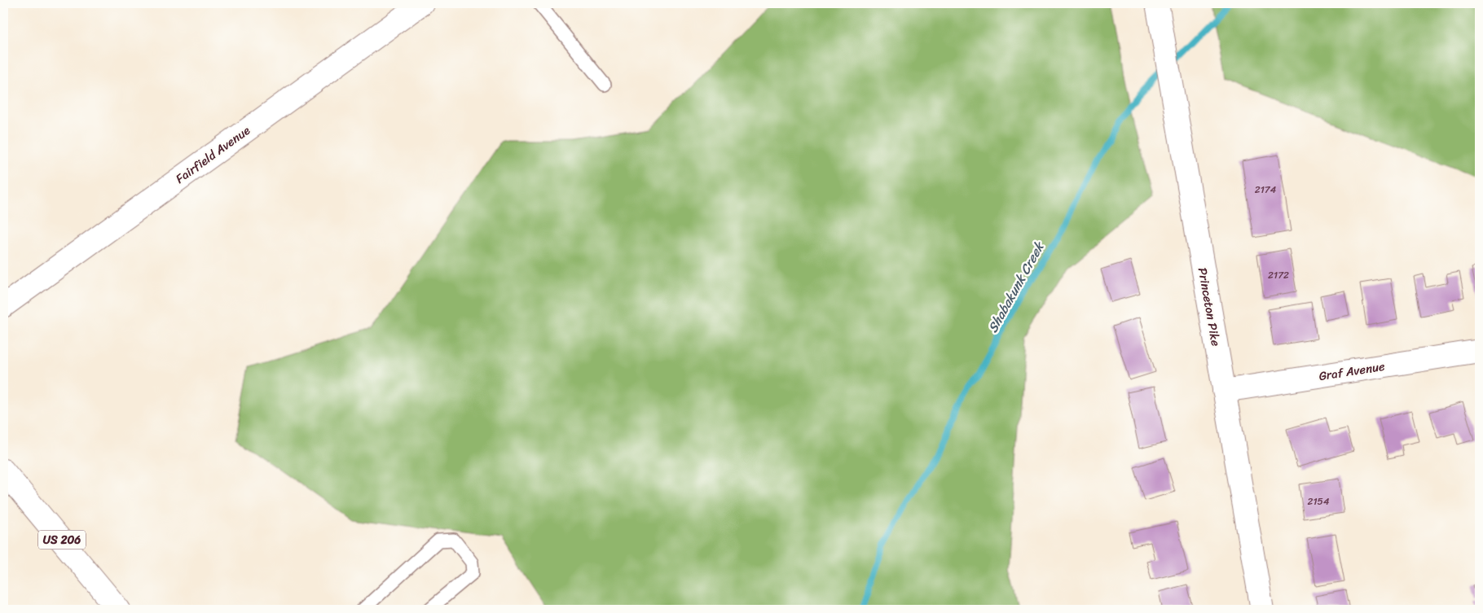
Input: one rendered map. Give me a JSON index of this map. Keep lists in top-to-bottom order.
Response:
{
  "streets": {
    "main road": [
      "Fairfield Avenue",
      "Princeton Pike",
      "Graf Avenue",
      "US 206"
    ]
  },
  "crossings": [
    ["Princeton Pike", "Graf Avenue"]
  ],
  "water": ["Shabakunk Creek"],
  "house_numbers": ["2174", "2172", "2154"]
}
